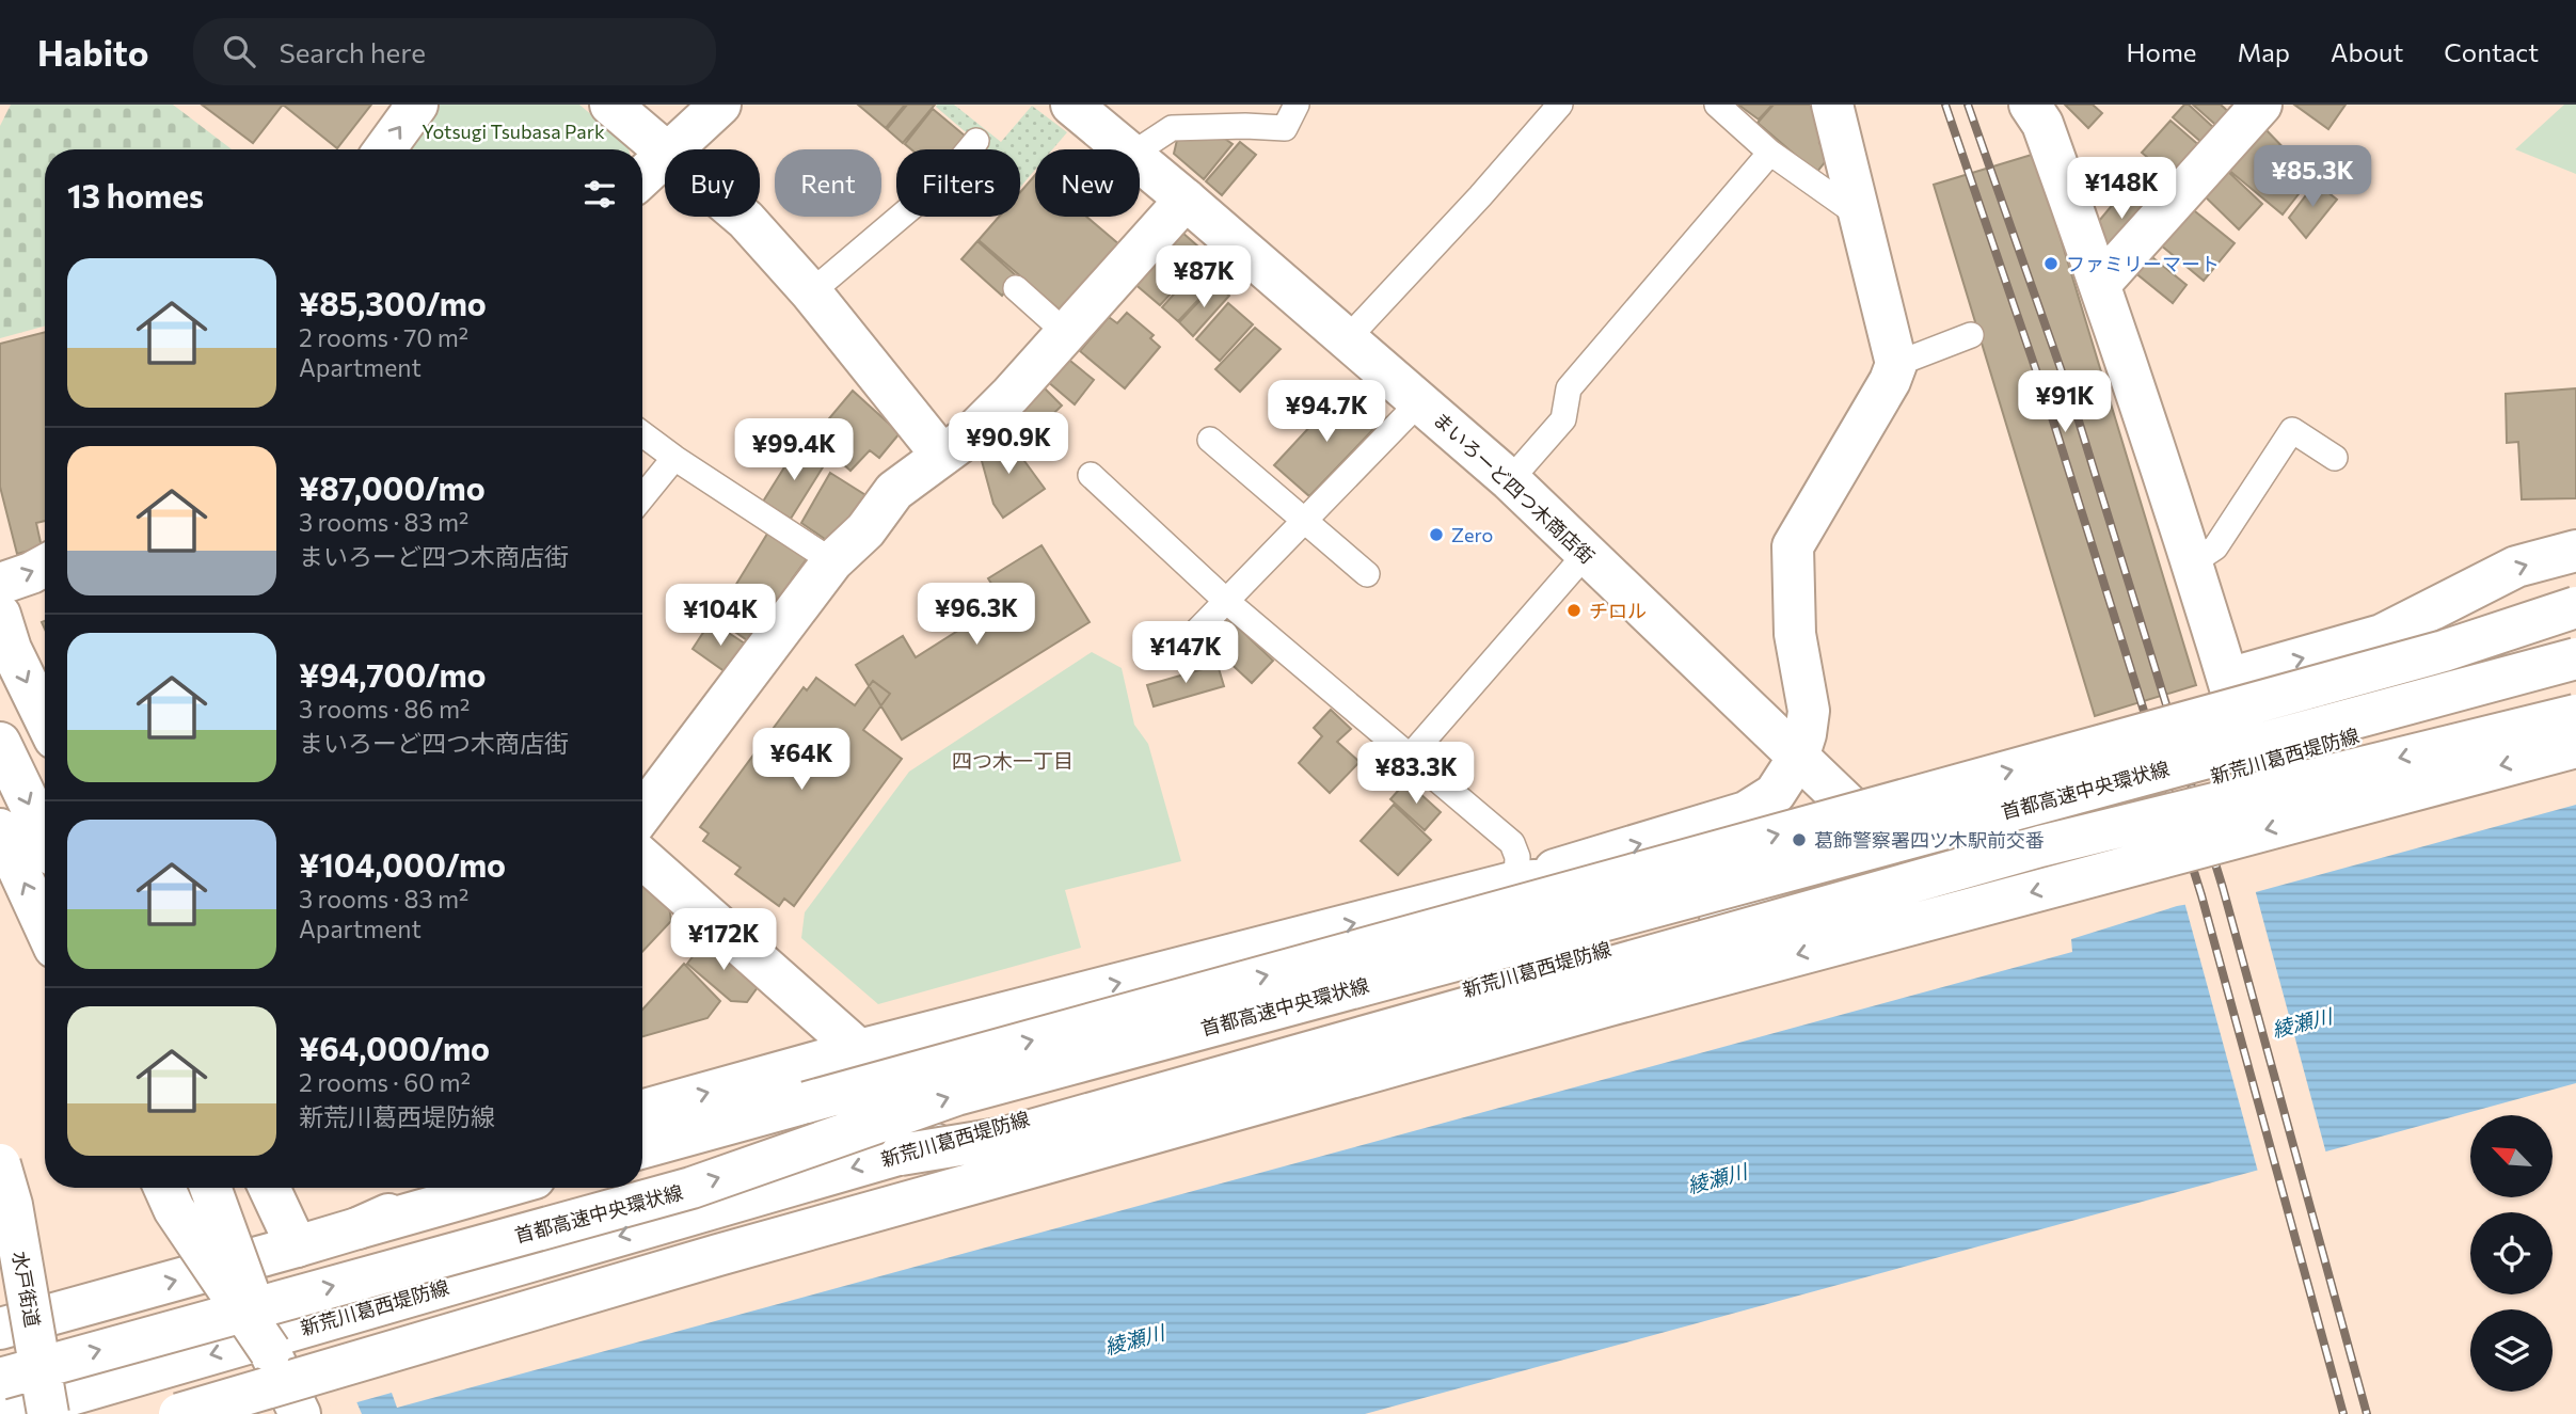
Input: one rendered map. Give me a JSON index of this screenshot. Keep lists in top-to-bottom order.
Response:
{
  "streets": {
    "main road": [
      "まいろーど四つ木商店街",
      "新荒川葛西堤防線",
      "首都高速中央環状線",
      "水戸街道"
    ]
  },
  "crossings": [
    ["まいろーど四つ木商店街", "新荒川葛西堤防線"]
  ],
  "districts": ["四つ木一丁目"],
  "water": ["綾瀬川"],
  "parks": ["Yotsugi Tsubasa Park"],
  "places": [
    "ファミリーマート",
    "Zero",
    "チロル",
    "葛飾警察署四ツ木駅前交番"
  ],
  "north": "top left",
  "page": {
    "header": "Habito",
    "search": "Search here",
    "nav": [
      "Home",
      "Map",
      "About",
      "Contact"
    ],
    "price": [
      "¥85.3K",
      "¥148K",
      "¥87K",
      "¥91K",
      "¥94.7K",
      "¥90.9K",
      "¥99.4K",
      "¥96.3K",
      "¥104K",
      "¥147K",
      "¥64K",
      "¥83.3K",
      "¥172K"
    ],
    "chip": [
      "Buy",
      "Rent",
      "Filters",
      "New"
    ],
    "heading": "13 homes",
    "list": [
      {
        "name": "¥85,300/mo",
        "note": "2 rooms · 70 m² · Apartment"
      },
      {
        "name": "¥87,000/mo",
        "note": "3 rooms · 83 m² · まいろーど四つ木商店街"
      },
      {
        "name": "¥94,700/mo",
        "note": "3 rooms · 86 m² · まいろーど四つ木商店街"
      },
      {
        "name": "¥104,000/mo",
        "note": "3 rooms · 83 m² · Apartment"
      },
      {
        "name": "¥64,000/mo",
        "note": "2 rooms · 60 m² · 新荒川葛西堤防線"
      }
    ]
  }
}
